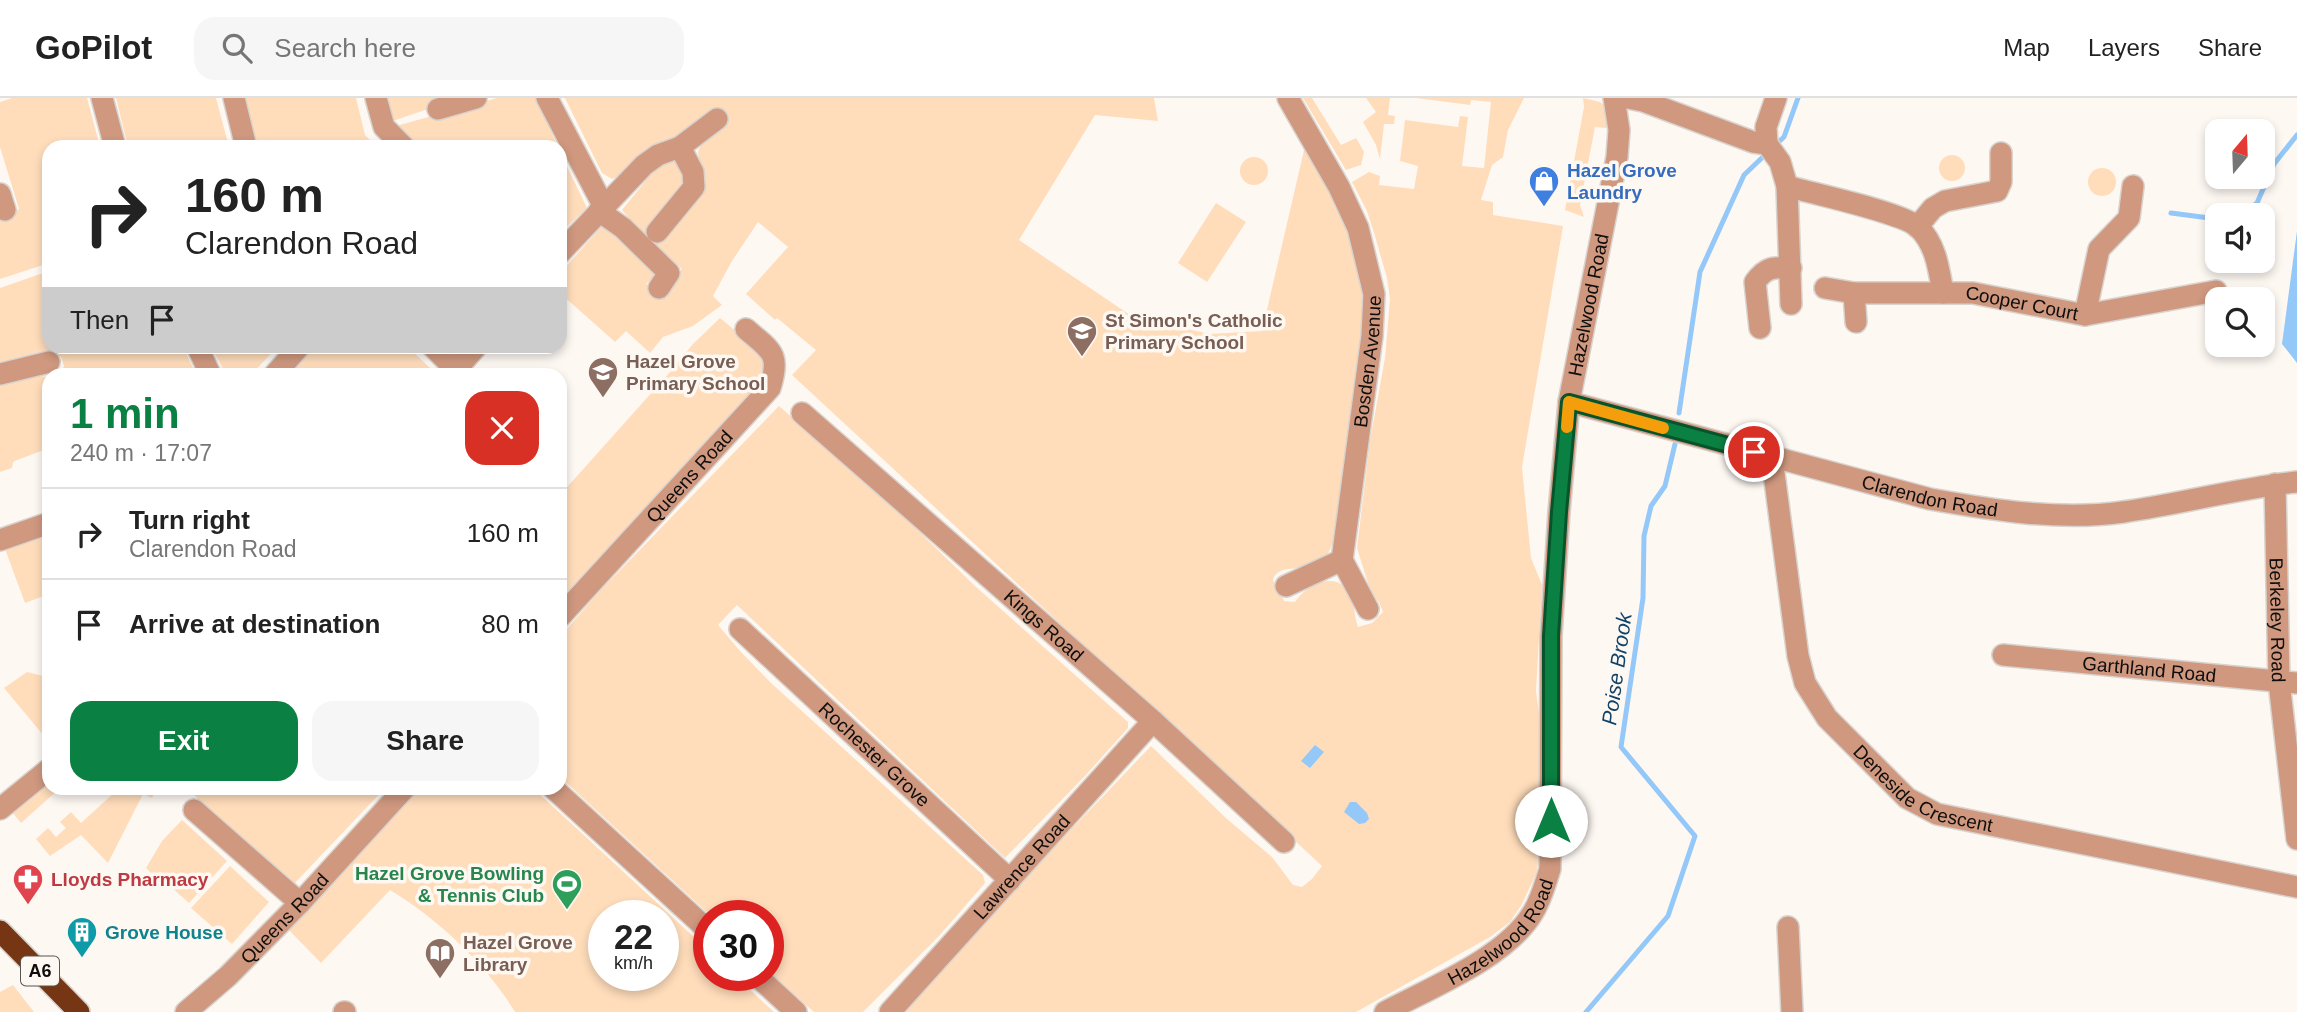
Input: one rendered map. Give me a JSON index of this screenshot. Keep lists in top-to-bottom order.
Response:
{
  "streets": {
    "highway": ["A6"],
    "street": [
      "Cooper Court",
      "Hazelwood Road",
      "Bosden Avenue",
      "Queens Road",
      "Clarendon Road",
      "Berkeley Road",
      "Kings Road",
      "Garthland Road",
      "Rochester Grove",
      "Deneside Crescent",
      "Lawrence Road"
    ]
  },
  "crossings": [
    ["Hazelwood Road", "Clarendon Road"],
    ["Clarendon Road", "Berkeley Road"],
    ["Clarendon Road", "Deneside Crescent"],
    ["Berkeley Road", "Garthland Road"],
    ["Kings Road", "Lawrence Road"],
    ["Rochester Grove", "Lawrence Road"]
  ],
  "water": ["Poise Brook"],
  "places": {
    "shop": ["Hazel Grove Laundry"],
    "school or university": ["St Simon's Catholic Primary School", "Hazel Grove Primary School"],
    "pharmacy": ["Lloyds Pharmacy"],
    "sports": ["Hazel Grove Bowling & Tennis Club"],
    "building": ["Grove House"],
    "library": ["Hazel Grove Library"]
  },
  "north": "top",
  "page": {
    "header": "GoPilot",
    "search": "Search here",
    "nav": ["Map", "Layers", "Share"],
    "turn": ["160 m", "Clarendon Road"],
    "then": "Then",
    "heading": ["1 min", "240 m · 17:07"],
    "list": [
      {
        "name": "Turn right",
        "note": "Clarendon Road",
        "value": "160 m"
      },
      {
        "name": "Arrive at destination",
        "value": "80 m"
      }
    ],
    "buttons": ["Exit", "Share"],
    "speed": "22 km/h",
    "limit": "30"
  }
}
